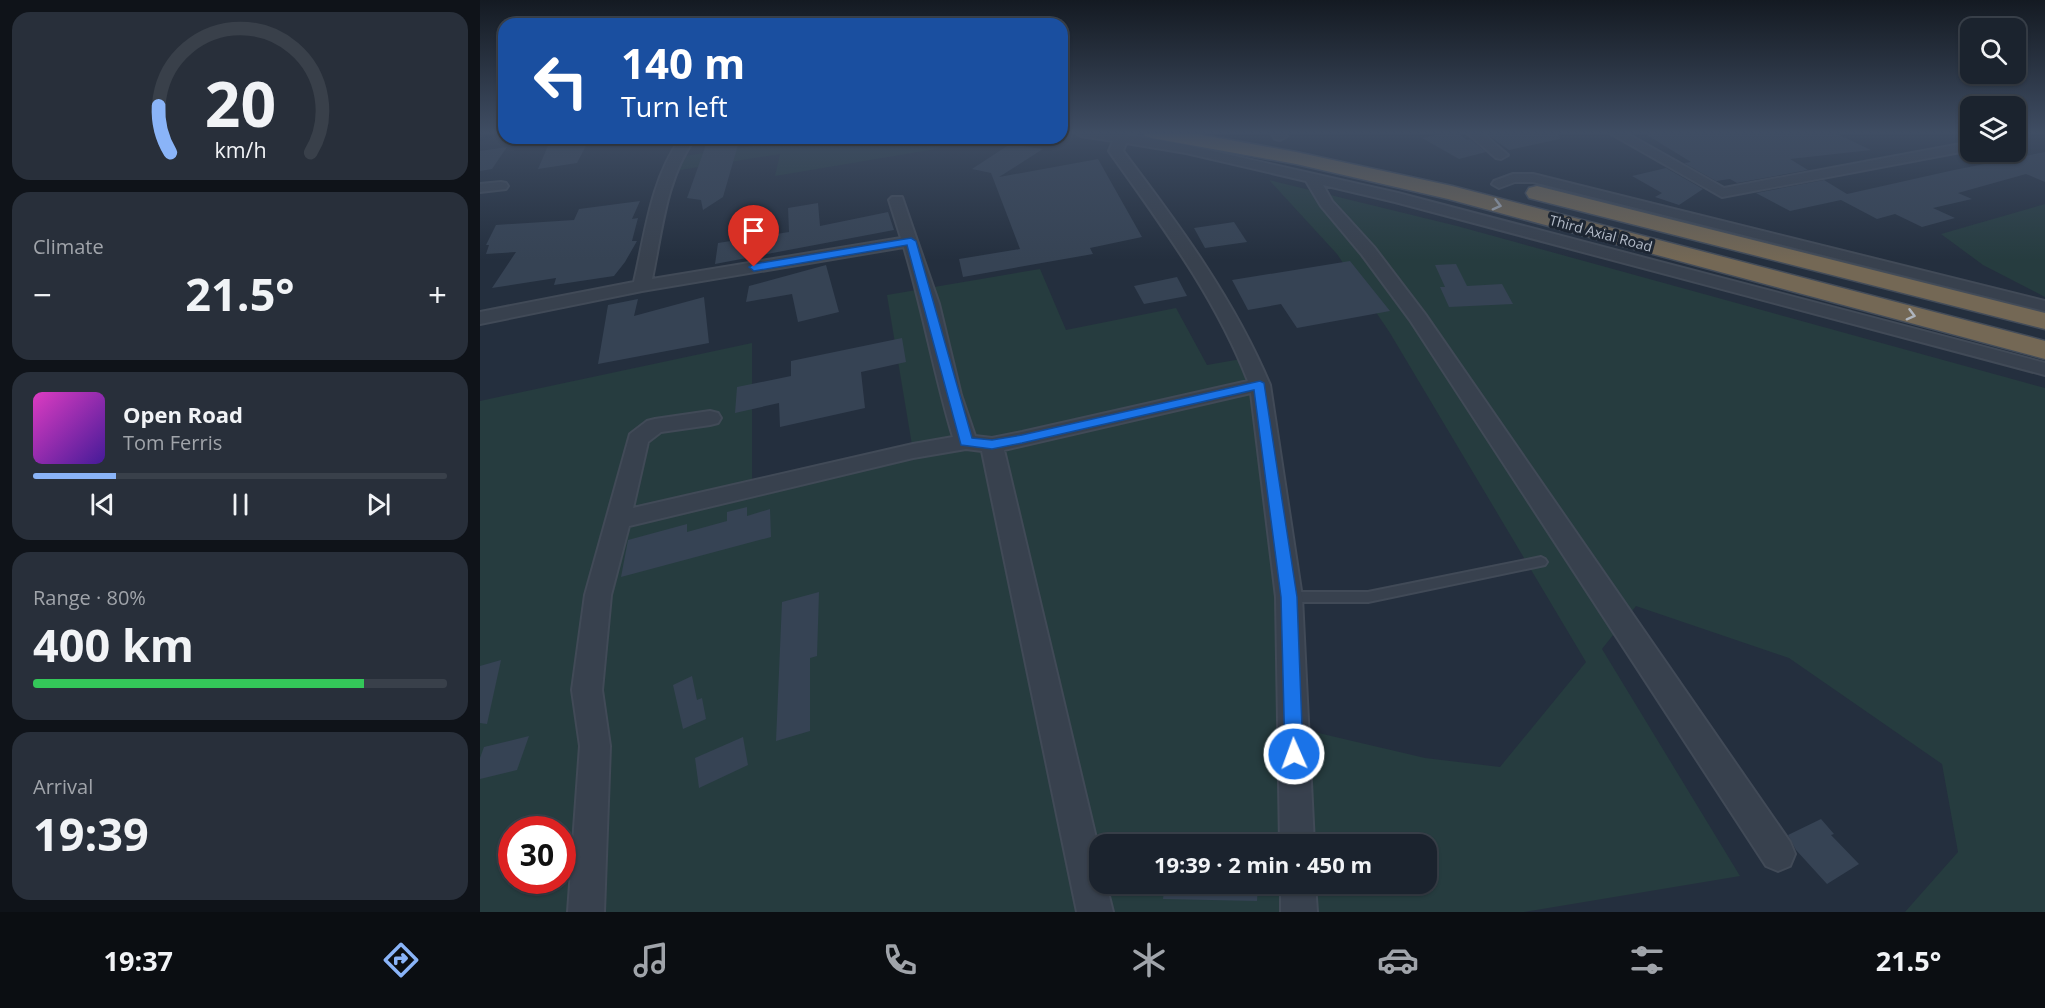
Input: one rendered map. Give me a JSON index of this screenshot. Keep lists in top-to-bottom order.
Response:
{
  "streets": {
    "highway": ["Third Axial Road"]
  },
  "page": {
    "turn": ["140 m", "Turn left"],
    "tile": [
      "Climate",
      ["Range · 80%", "400 km"],
      ["Arrival", "19:39"]
    ],
    "heat": ["−", "21.5°", "+"],
    "song": ["Open Road", "Tom Ferris"],
    "limit": "30",
    "trip": "19:39 · 2 min · 450 m",
    "tabs": ["19:37", "21.5°"],
    "gauge": ["20", "km/h"]
  }
}
